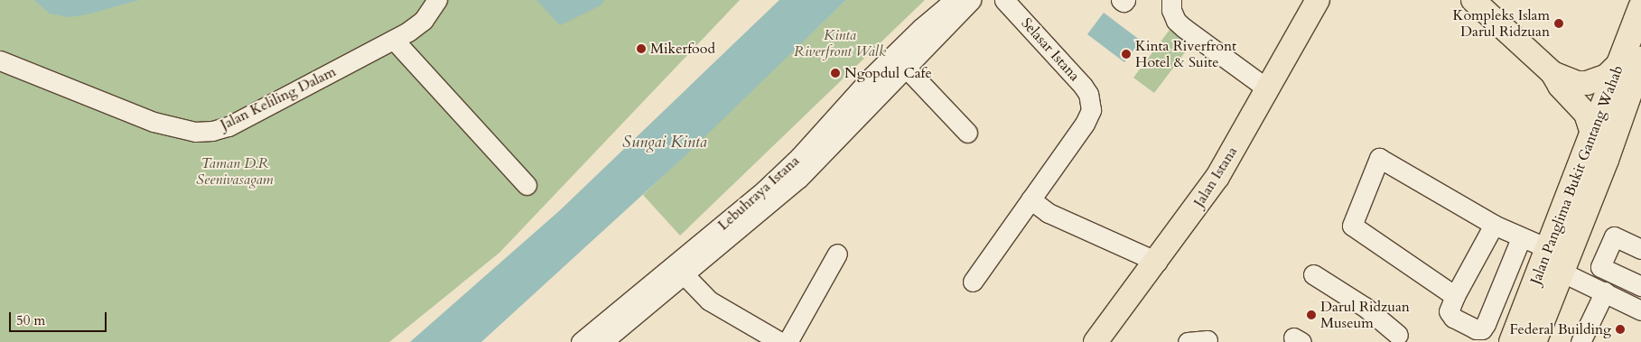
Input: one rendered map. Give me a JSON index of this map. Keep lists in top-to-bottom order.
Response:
{
  "streets": {
    "highway": ["Jalan Panglima Bukit Gantang Wahab"],
    "main road": ["Jalan Istana"],
    "street": ["Selasar Istana", "Jalan Keliling Dalam", "Lebuhraya Istana"]
  },
  "water": ["Sungai Kinta"],
  "parks": ["Kinta Riverfront Walk", "Taman D.R Seenivasagam"],
  "places": [
    "Kompleks Islam Darul Ridzuan",
    "Mikerfood",
    "Kinta Riverfront Hotel & Suite",
    "Ngopdul Cafe",
    "Darul Ridzuan Museum",
    "Federal Building"
  ],
  "scale_bar": "50 m"
}
